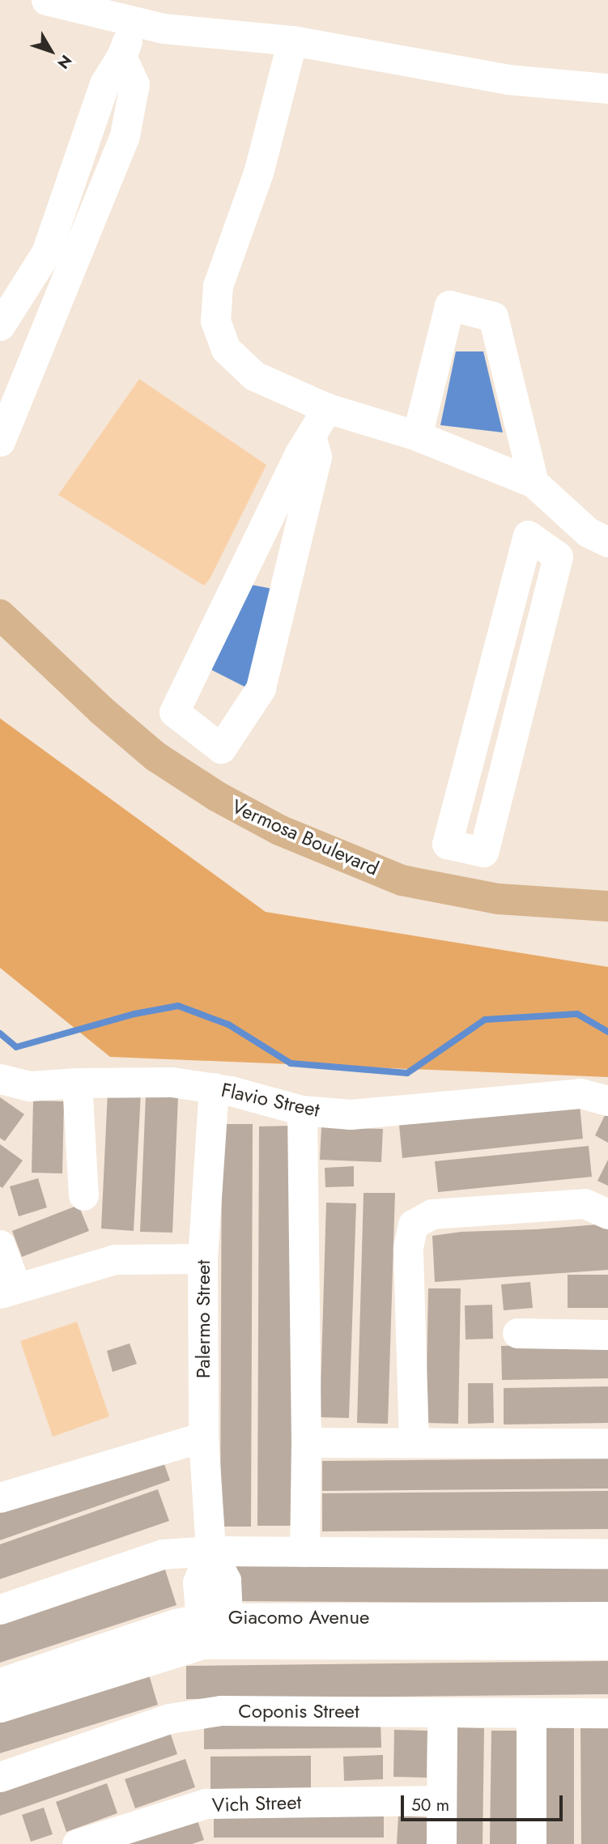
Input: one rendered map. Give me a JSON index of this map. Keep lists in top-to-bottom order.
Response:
{
  "streets": {
    "main road": ["Vermosa Boulevard"],
    "street": [
      "Flavio Street",
      "Palermo Street",
      "Giacomo Avenue",
      "Coponis Street",
      "Vich Street"
    ]
  },
  "crossings": [
    ["Flavio Street", "Palermo Street"]
  ],
  "scale_bar": "50 m",
  "north": "bottom right"
}
